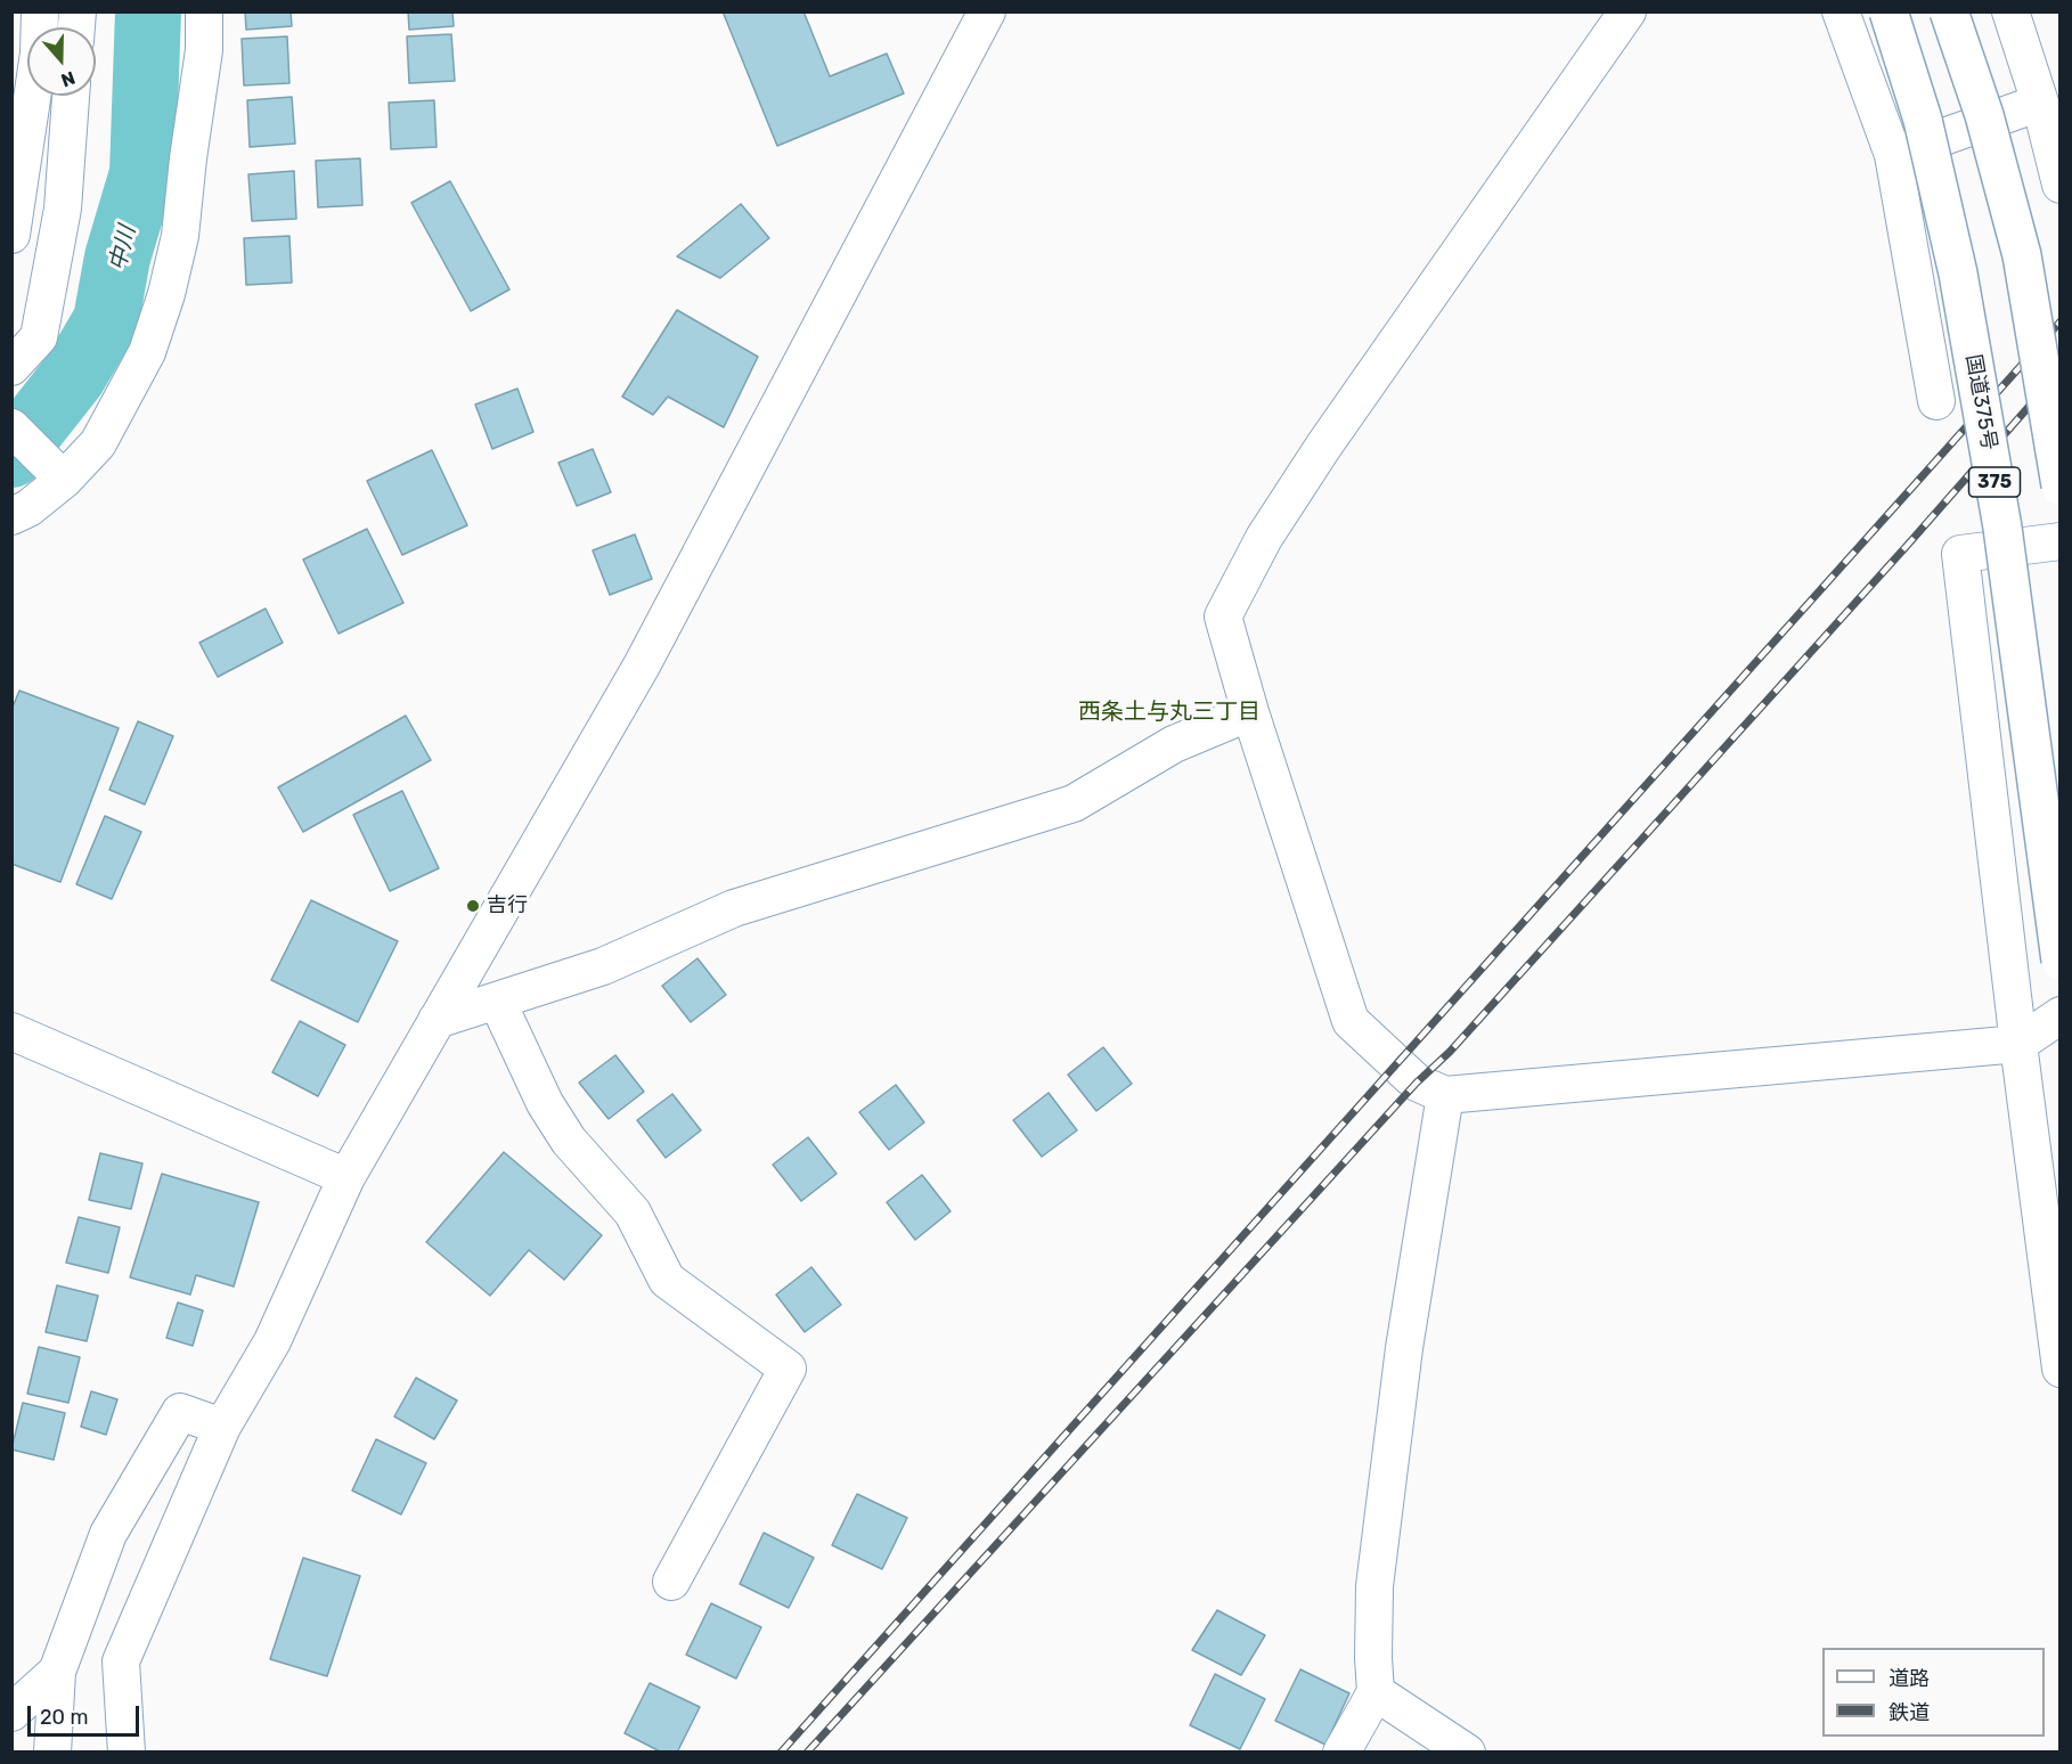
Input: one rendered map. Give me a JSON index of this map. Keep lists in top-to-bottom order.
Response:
{
  "streets": {
    "highway": ["国道375号", "375"]
  },
  "districts": ["西条土与丸三丁目"],
  "water": ["中川"],
  "places": ["吉行"],
  "legend": ["道路", "鉄道"],
  "scale_bar": "20 m",
  "north": "bottom"
}
